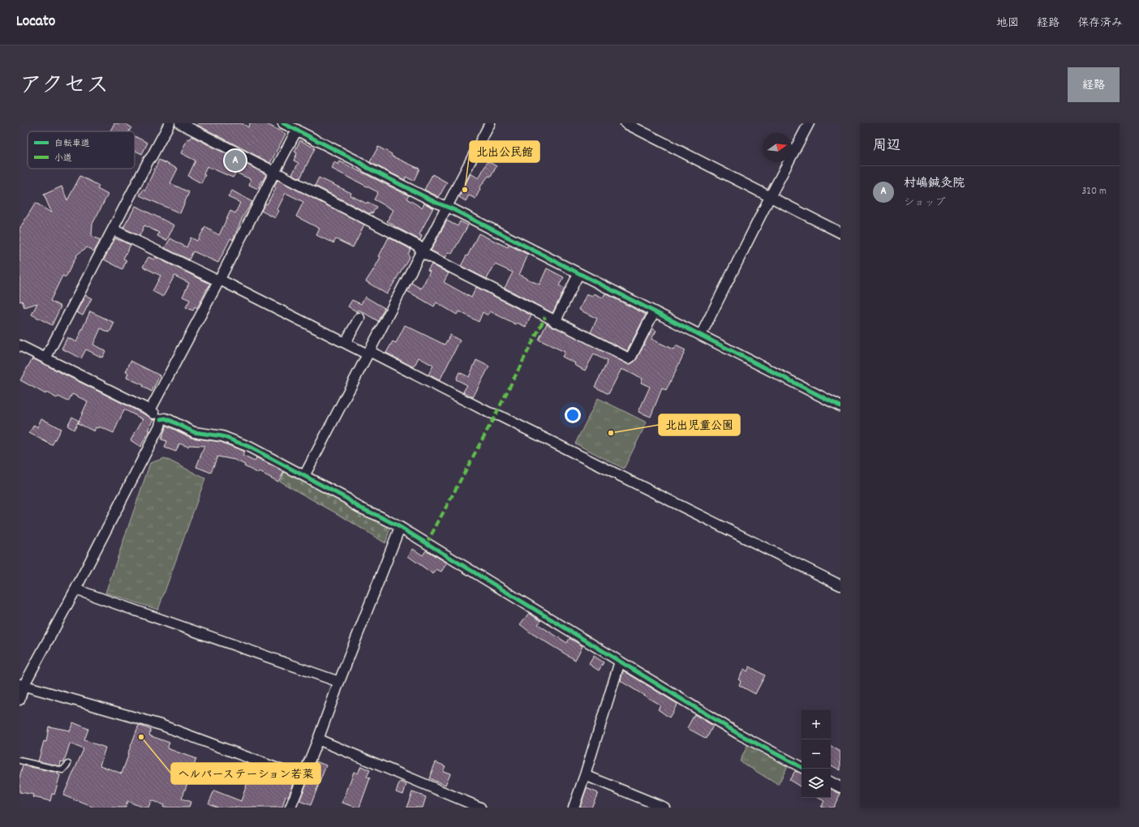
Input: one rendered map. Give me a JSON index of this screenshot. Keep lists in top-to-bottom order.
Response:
{
  "places": ["北出公民館", "北出児童公園", "ヘルパーステーション若菜"],
  "legend": ["自転車道", "小道"],
  "north": "right",
  "page": {
    "header": "Locato",
    "nav": ["地図", "経路", "保存済み"],
    "title": "アクセス",
    "buttons": "経路",
    "heading": "周辺",
    "pins": "A",
    "list": [
      {
        "mark": "A",
        "name": "村嶋鍼灸院",
        "note": "ショップ",
        "value": "320 m"
      }
    ],
    "map_buttons": ["+", "−"]
  }
}
